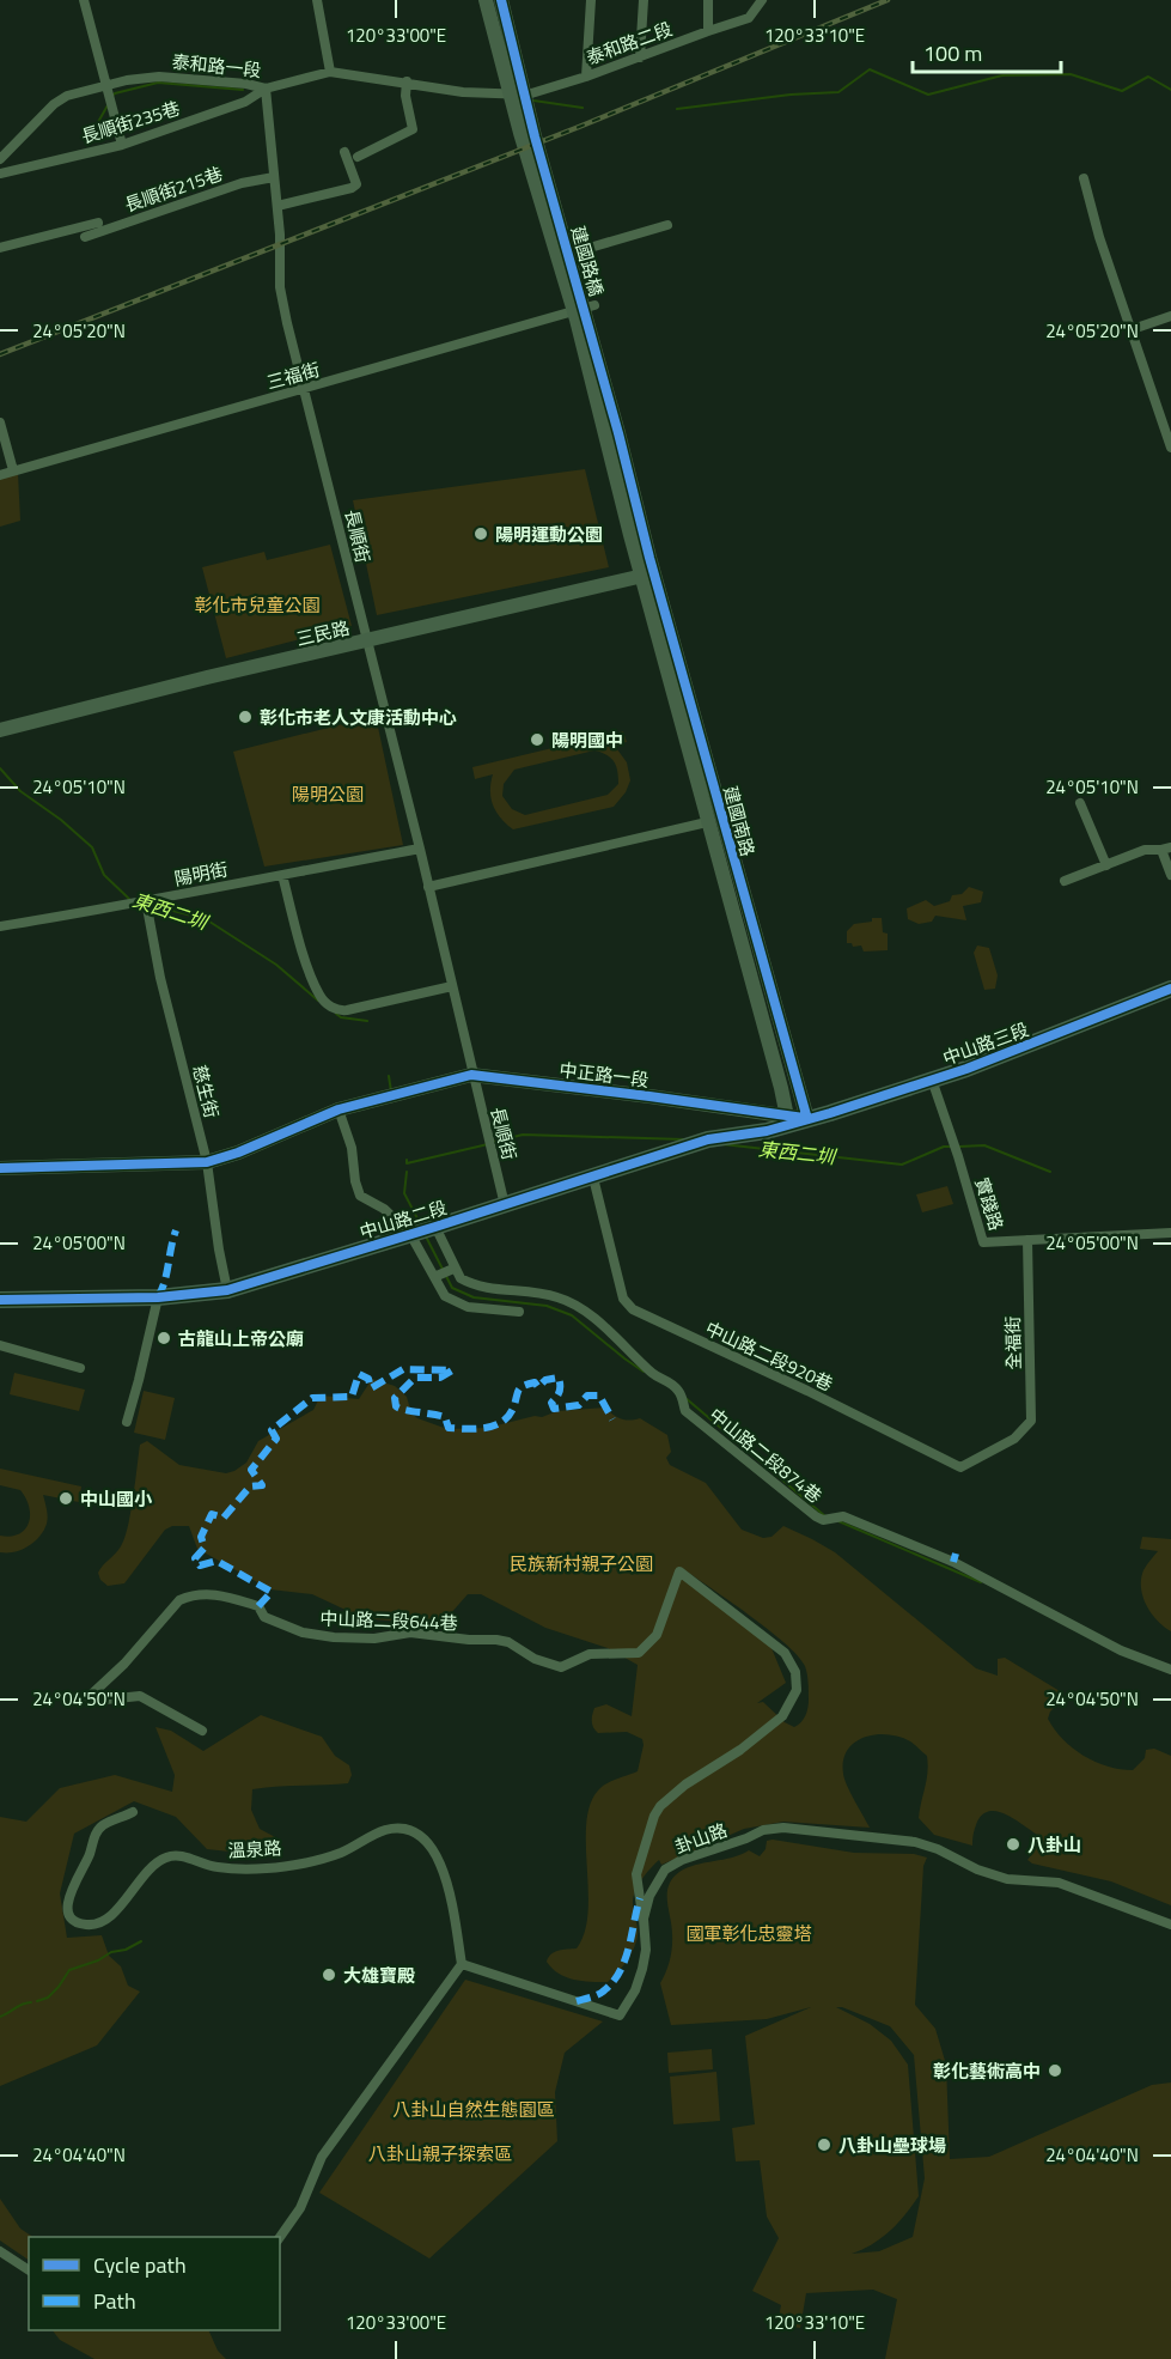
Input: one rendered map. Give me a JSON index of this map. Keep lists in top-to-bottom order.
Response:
{
  "streets": {
    "main road": ["中山路三段", "中山路二段"],
    "street": [
      "泰和路二段",
      "泰和路一段",
      "長順街235巷",
      "長順街215巷",
      "建國路橋",
      "三福街",
      "長順街",
      "三民路",
      "建國南路",
      "陽明街",
      "中正路一段",
      "慈生街",
      "實踐路",
      "全福街",
      "中山路二段920巷",
      "中山路二段874巷",
      "中山路二段644巷",
      "卦山路",
      "溫泉路"
    ]
  },
  "crossings": [
    ["泰和路二段", "泰和路一段"],
    ["泰和路一段", "長順街235巷"],
    ["泰和路一段", "長順街"],
    ["長順街235巷", "長順街"],
    ["長順街215巷", "長順街"],
    ["建國路橋", "建國南路"],
    ["三福街", "長順街"],
    ["長順街", "三民路"],
    ["長順街", "陽明街"],
    ["長順街", "中正路一段"],
    ["長順街", "中山路二段"],
    ["三民路", "建國南路"],
    ["建國南路", "中山路三段"],
    ["建國南路", "中正路一段"],
    ["建國南路", "中山路二段"],
    ["陽明街", "慈生街"],
    ["中山路三段", "實踐路"],
    ["中山路三段", "中山路二段"],
    ["中正路一段", "慈生街"],
    ["中正路一段", "中山路二段"],
    ["慈生街", "中山路二段"],
    ["實踐路", "全福街"],
    ["中山路二段", "中山路二段920巷"],
    ["全福街", "中山路二段920巷"],
    ["中山路二段644巷", "卦山路"],
    ["卦山路", "溫泉路"]
  ],
  "water": ["東西二圳"],
  "parks": [
    "彰化市兒童公園",
    "陽明公園",
    "民族新村親子公園",
    "國軍彰化忠靈塔",
    "八卦山自然生態園區",
    "八卦山親子探索區"
  ],
  "places": [
    "陽明運動公園",
    "彰化市老人文康活動中心",
    "陽明國中",
    "古龍山上帝公廟",
    "中山國小",
    "八卦山",
    "大雄寶殿",
    "彰化藝術高中",
    "八卦山壘球場"
  ],
  "legend": ["Cycle path", "Path"],
  "scale_bar": "100 m",
  "coordinates": [
    "120°33'00\"E",
    "120°33'10\"E",
    "24°05'20\"N",
    "24°05'10\"N",
    "24°05'00\"N",
    "24°04'50\"N",
    "24°04'40\"N"
  ]
}
